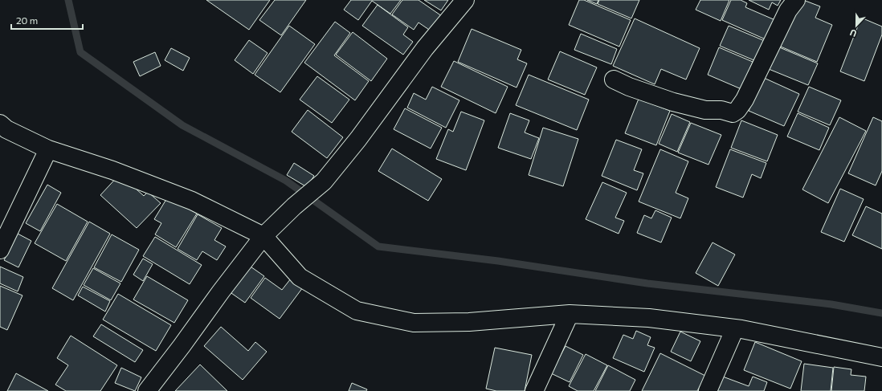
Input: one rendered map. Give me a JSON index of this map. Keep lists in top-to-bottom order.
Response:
{
  "scale_bar": "20 m",
  "north": "bottom"
}
